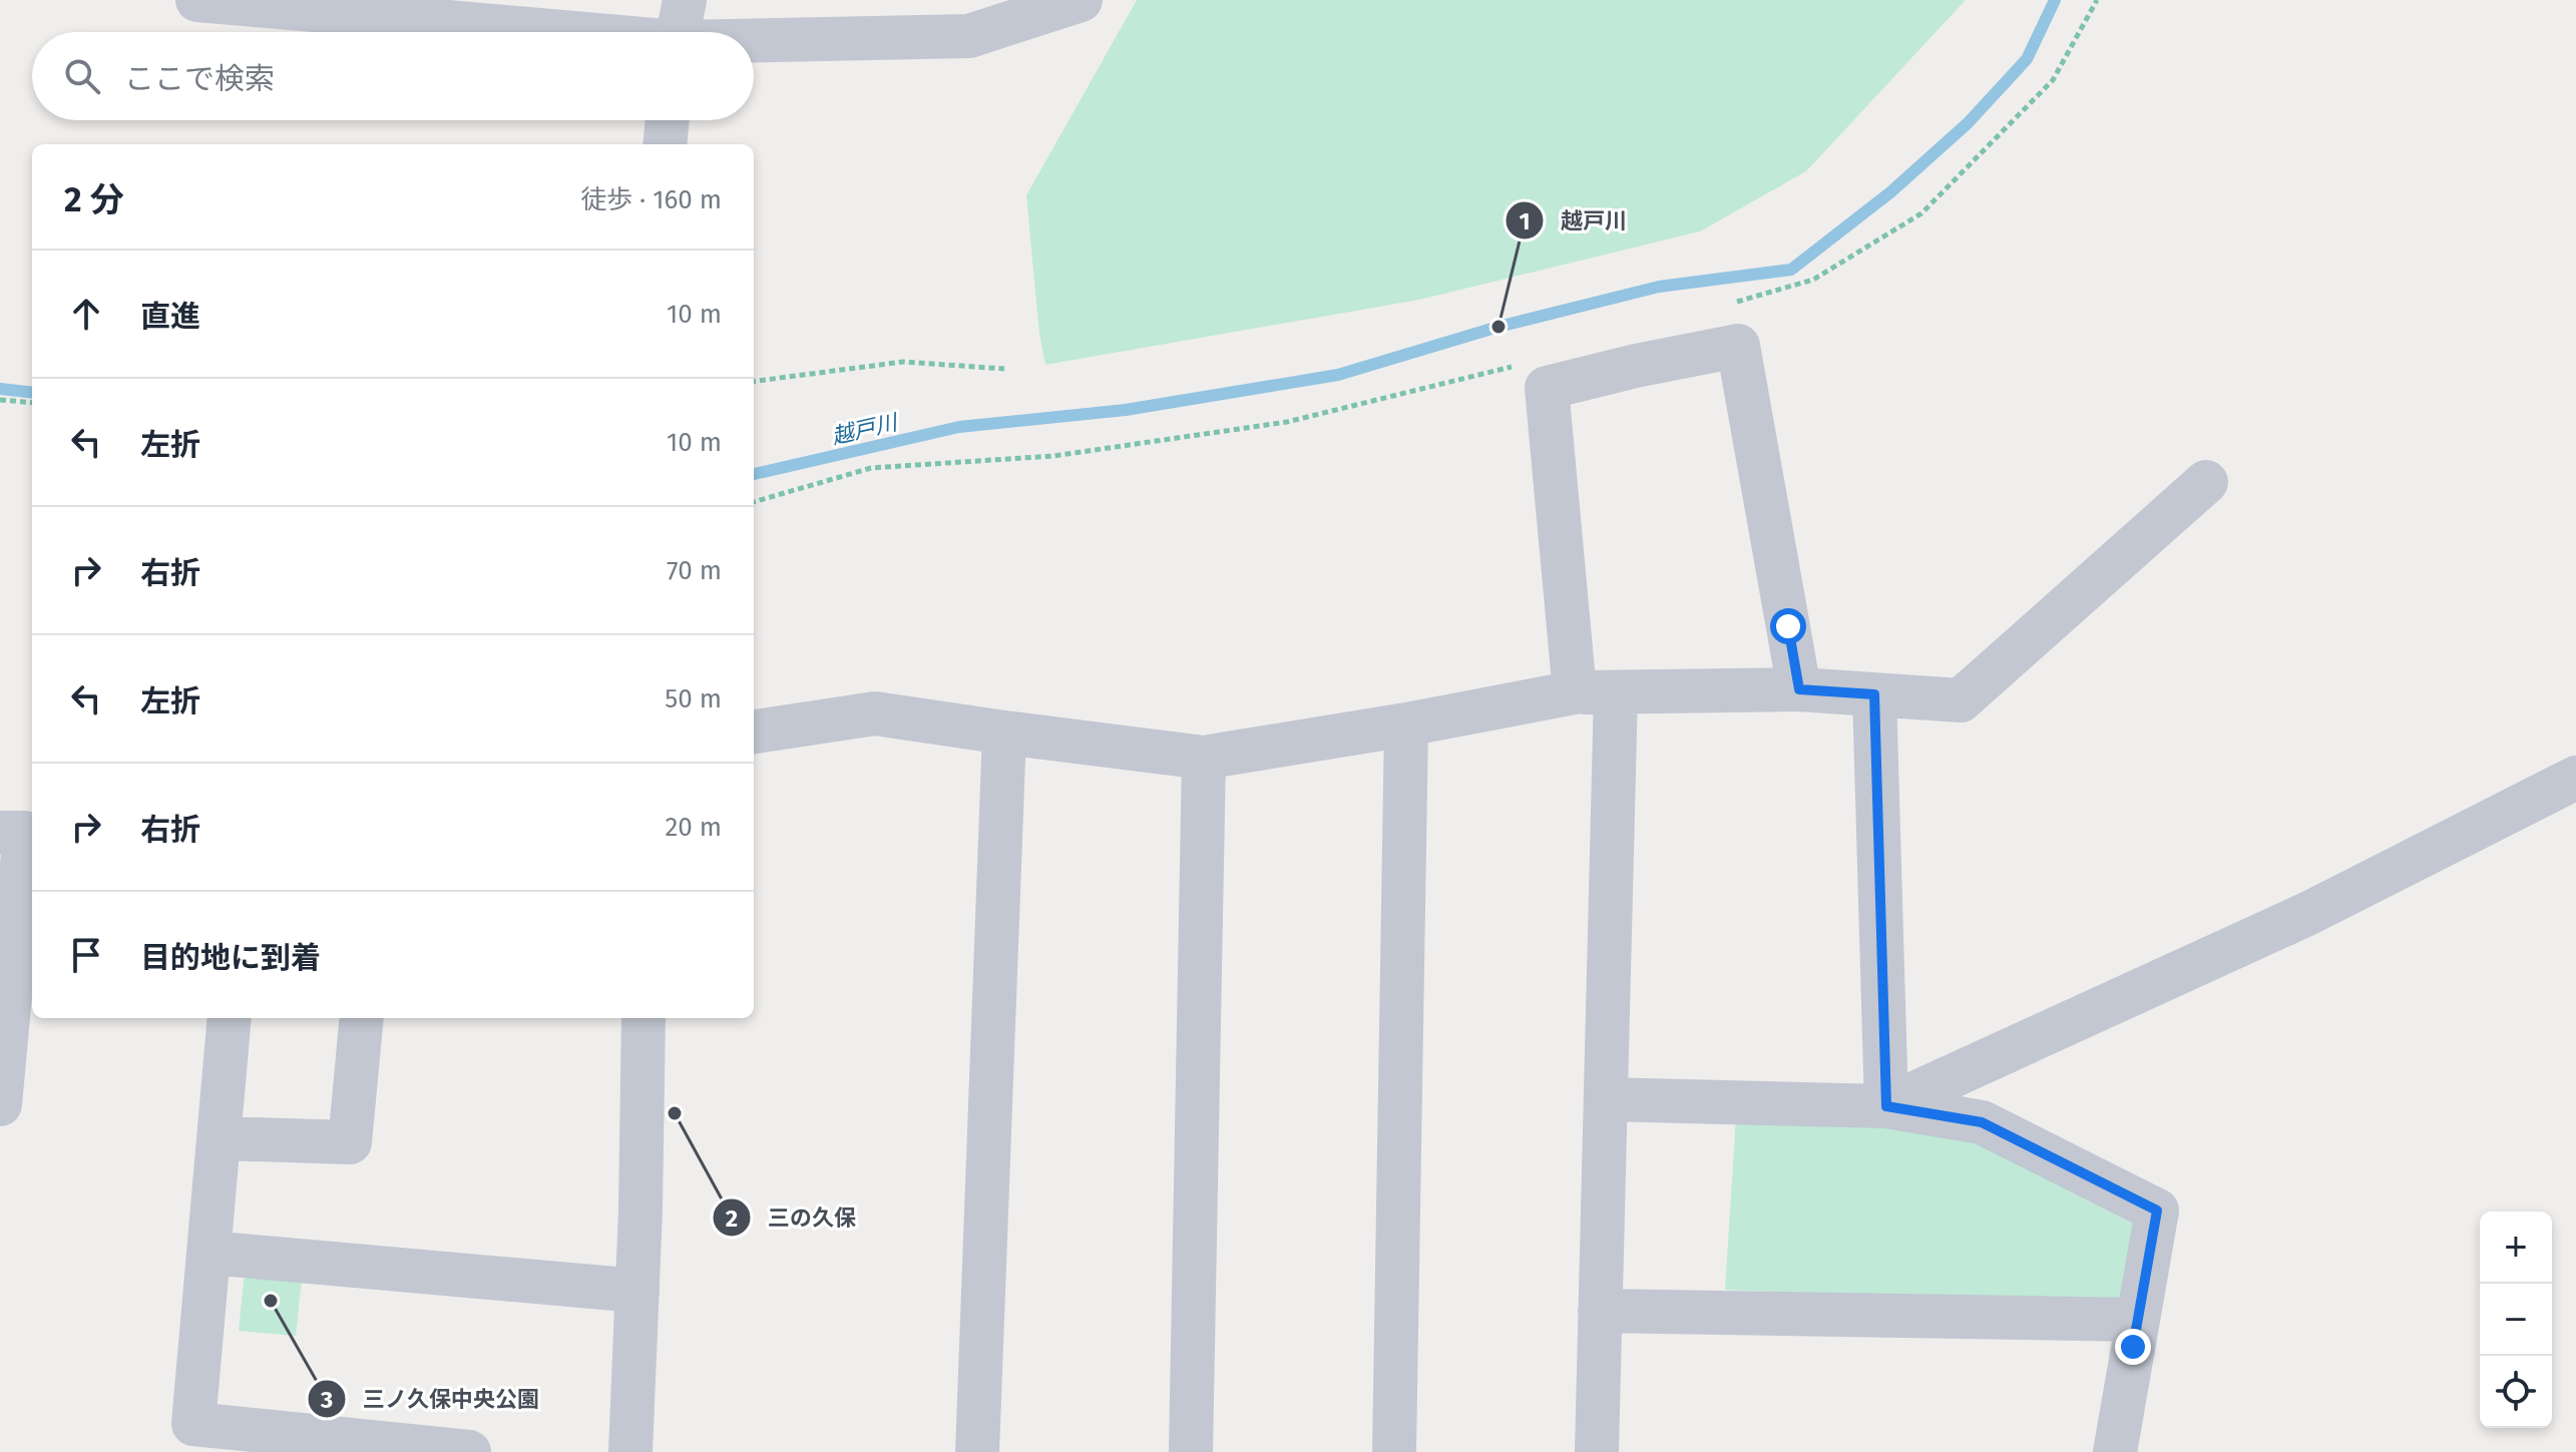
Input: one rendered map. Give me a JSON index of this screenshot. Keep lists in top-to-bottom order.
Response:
{
  "water": ["越戸川"],
  "places": ["越戸川", "三の久保", "三ノ久保中央公園"],
  "page": {
    "search": "ここで検索",
    "heading": ["2 分", "徒歩 · 160 m"],
    "list": [
      ["直進", "10 m"],
      ["左折", "10 m"],
      ["右折", "70 m"],
      ["左折", "50 m"],
      ["右折", "20 m"],
      "目的地に到着"
    ],
    "map_buttons": ["+", "−"]
  }
}
